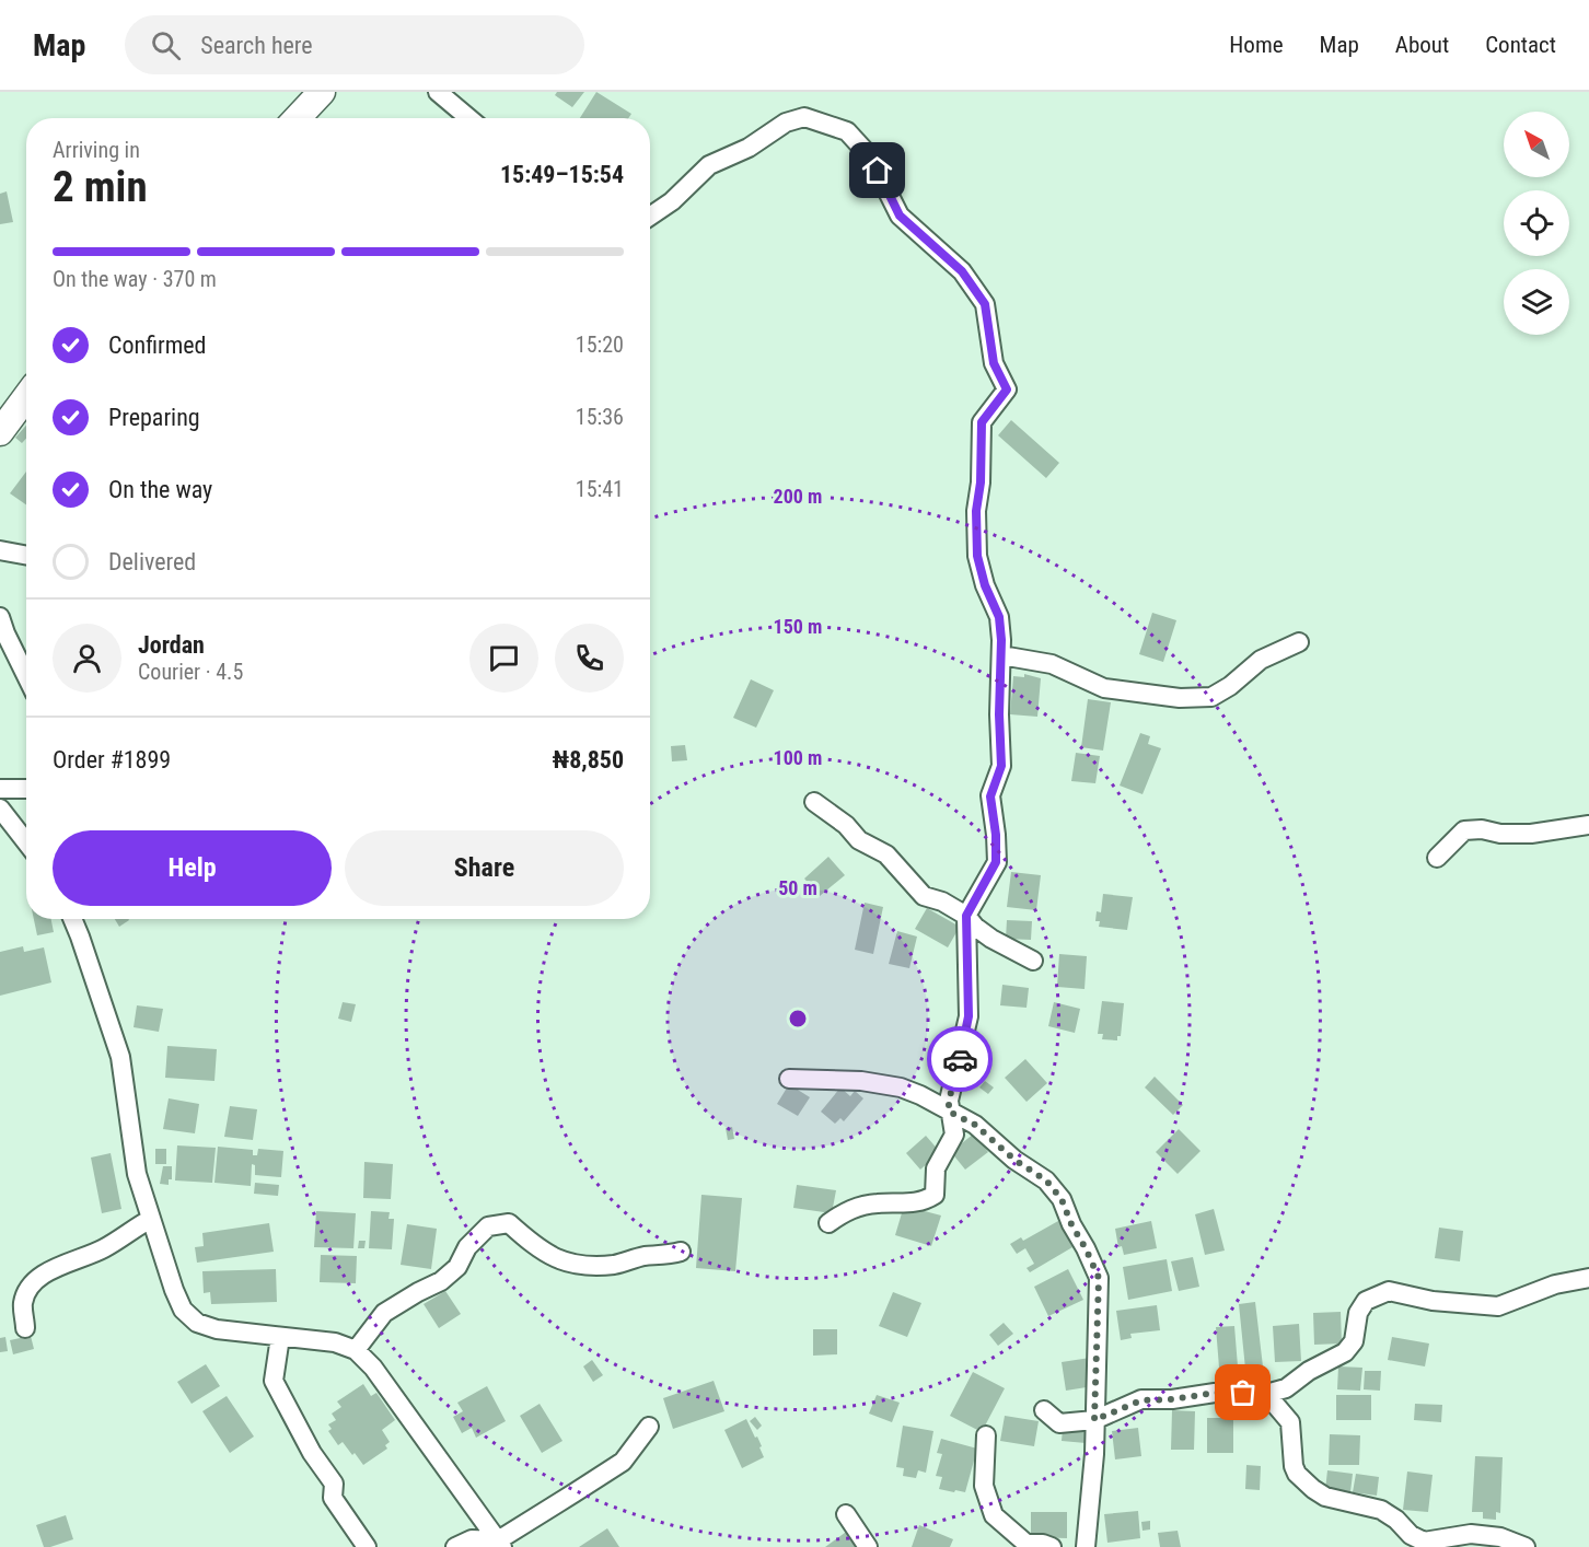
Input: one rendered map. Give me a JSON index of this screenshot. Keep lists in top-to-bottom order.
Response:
{
  "north": "top left",
  "page": {
    "header": "Map",
    "search": "Search here",
    "nav": [
      "Home",
      "Map",
      "About",
      "Contact"
    ],
    "heading": ["2 min", "Arriving in", "15:49–15:54"],
    "panel": [
      "Jordan",
      "Courier · 4.5",
      "Order #1899",
      "₦8,850"
    ],
    "bar": "On the way · 370 m",
    "list": [
      ["Confirmed", "15:20"],
      ["Preparing", "15:36"],
      ["On the way", "15:41"],
      "Delivered"
    ],
    "buttons": ["Help", "Share"]
  },
  "rings": [
    "200 m",
    "150 m",
    "100 m",
    "50 m"
  ]
}
